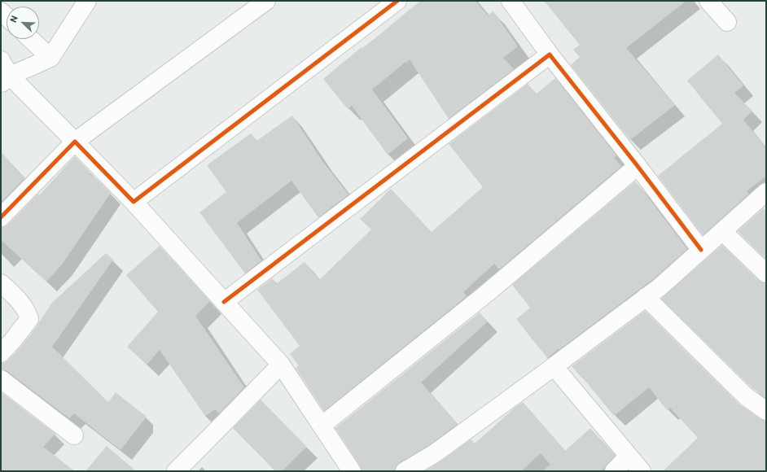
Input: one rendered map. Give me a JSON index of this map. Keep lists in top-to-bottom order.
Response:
{
  "north": "top left"
}
